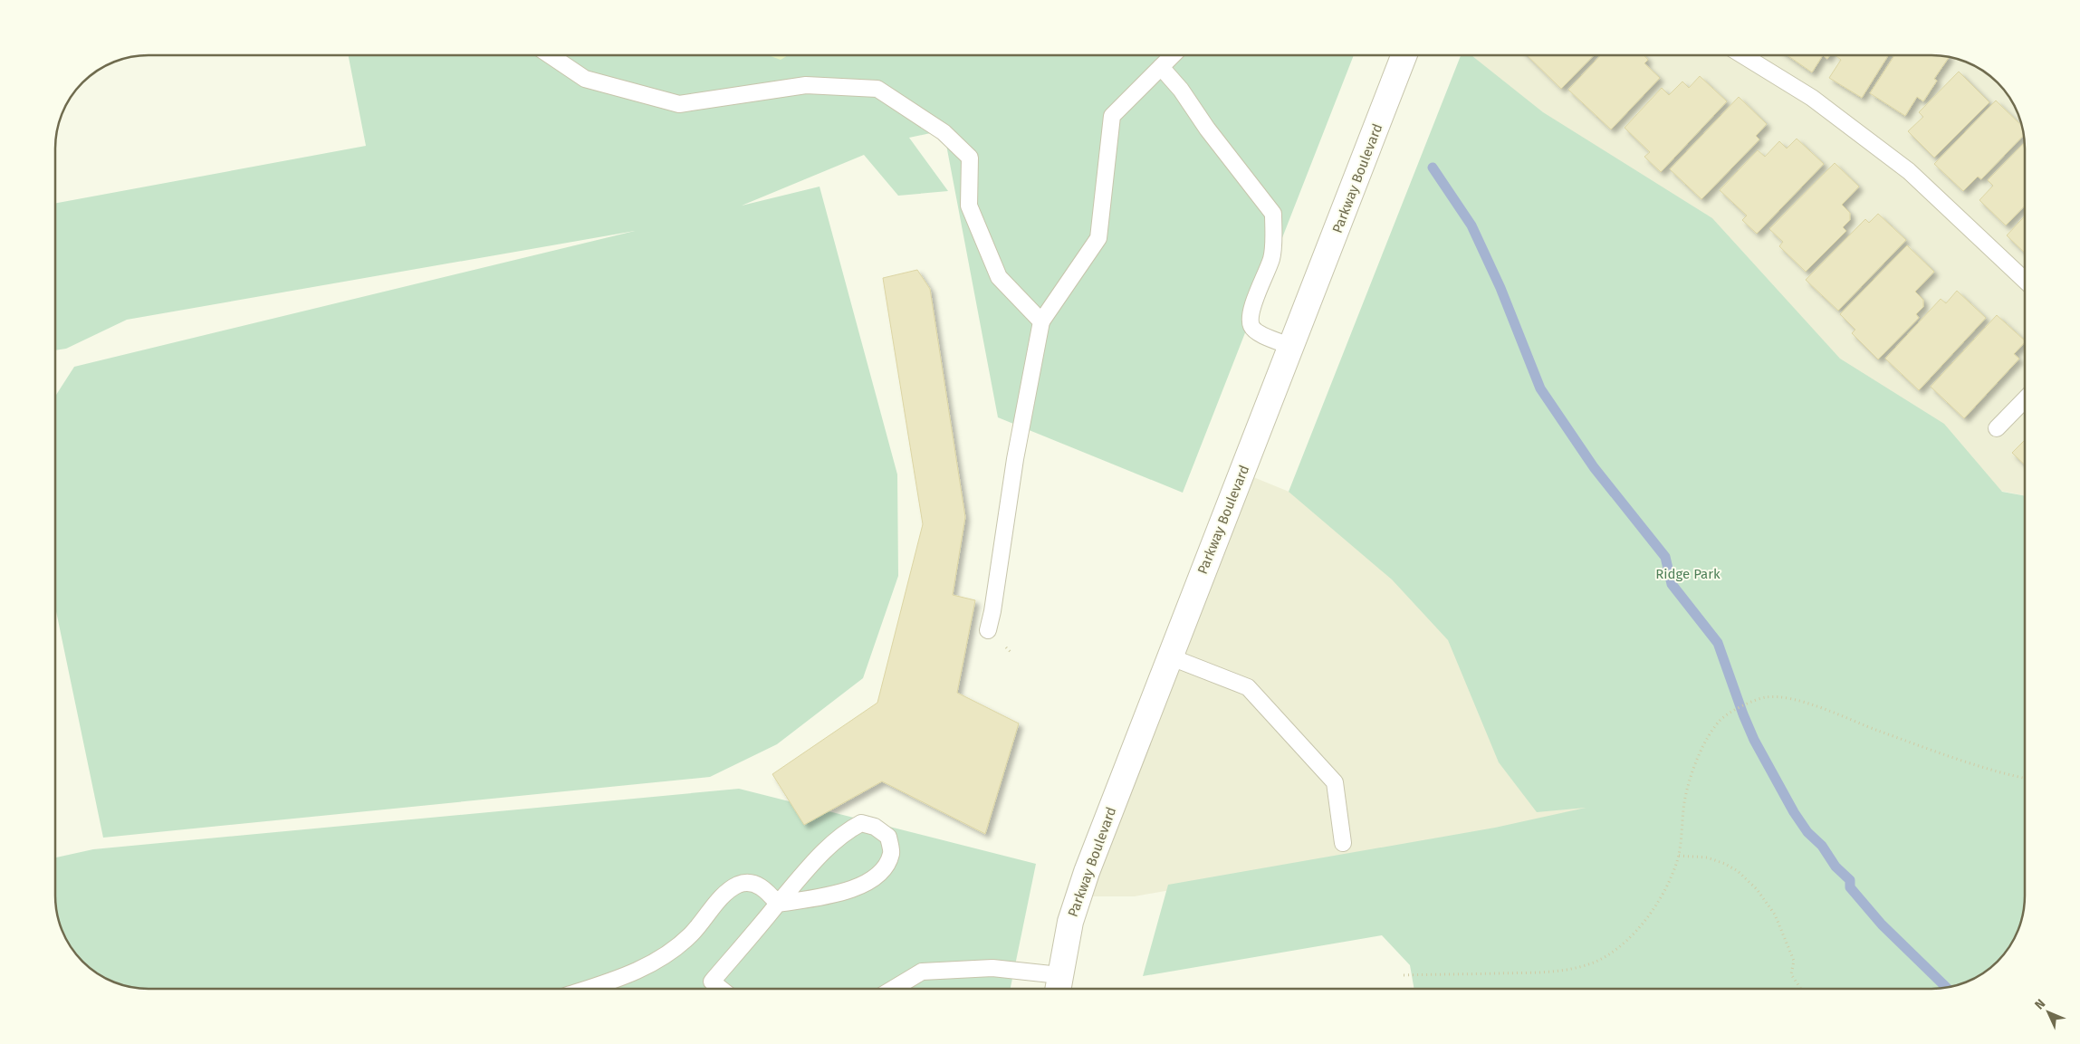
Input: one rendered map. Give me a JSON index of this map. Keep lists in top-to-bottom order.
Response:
{
  "streets": {
    "street": ["Parkway Boulevard"]
  },
  "parks": ["Ridge Park"],
  "north": "top left"
}
